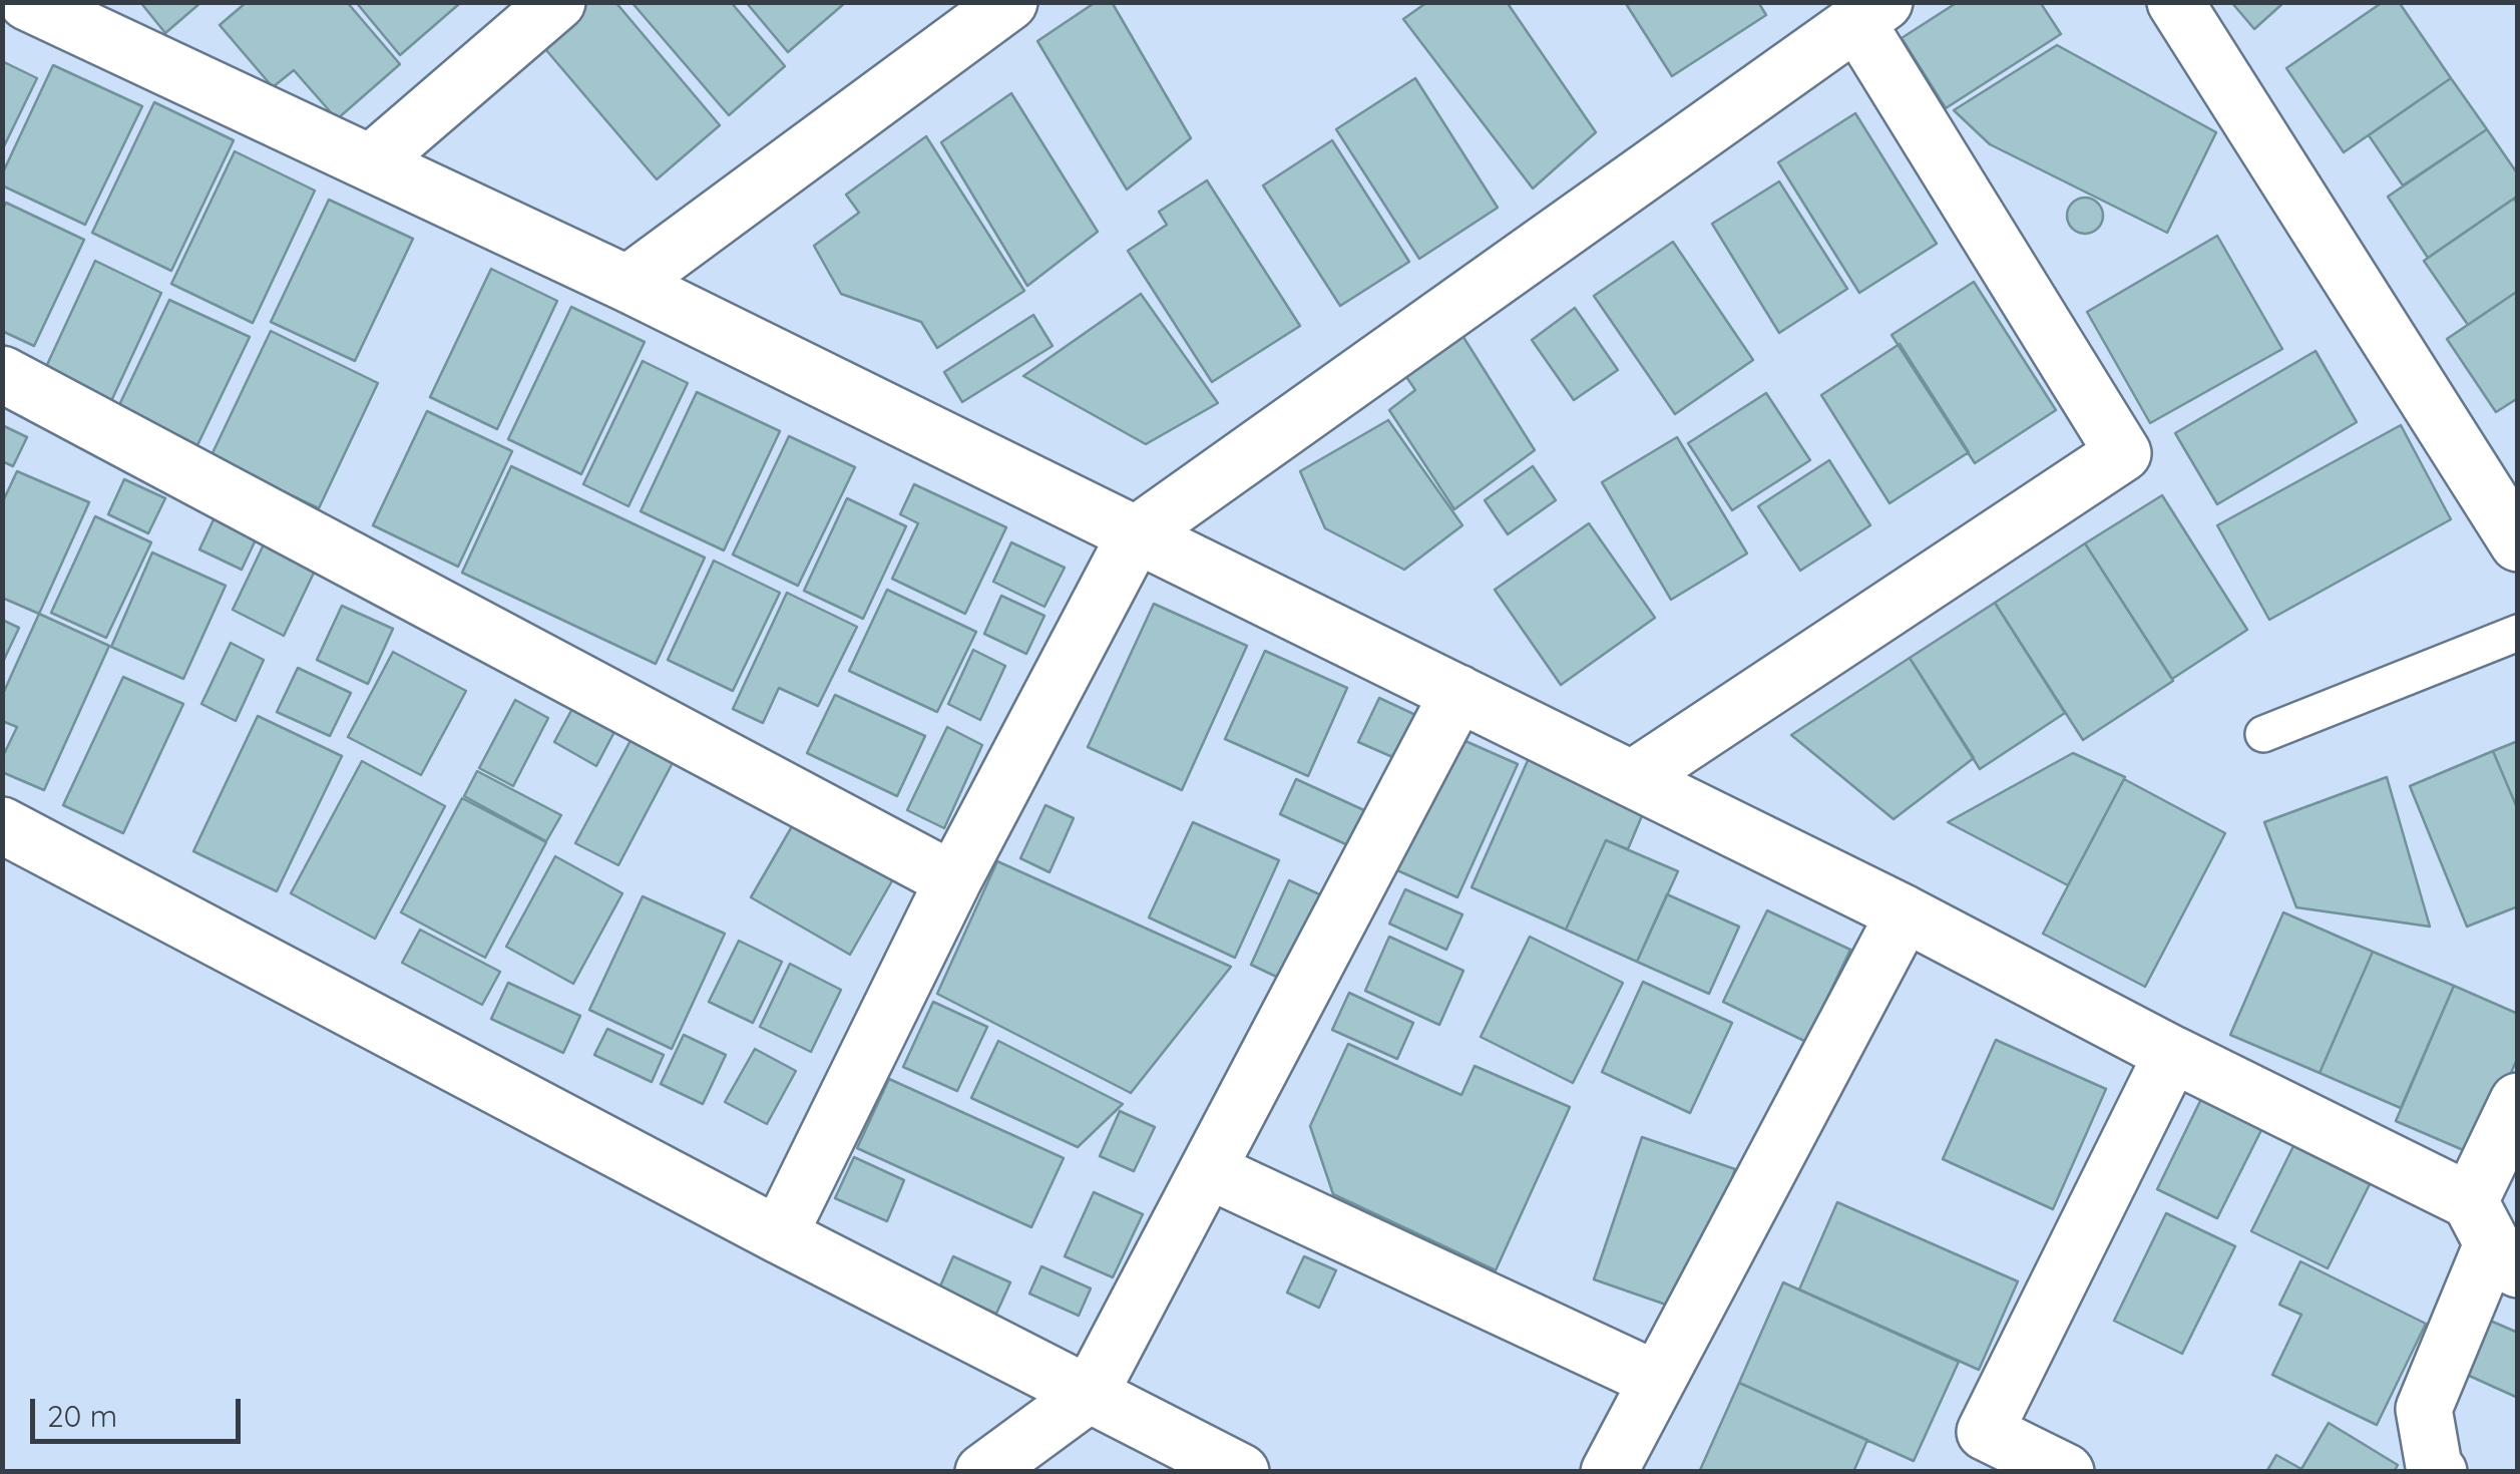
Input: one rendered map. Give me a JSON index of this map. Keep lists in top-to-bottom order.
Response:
{
  "scale_bar": "20 m"
}
